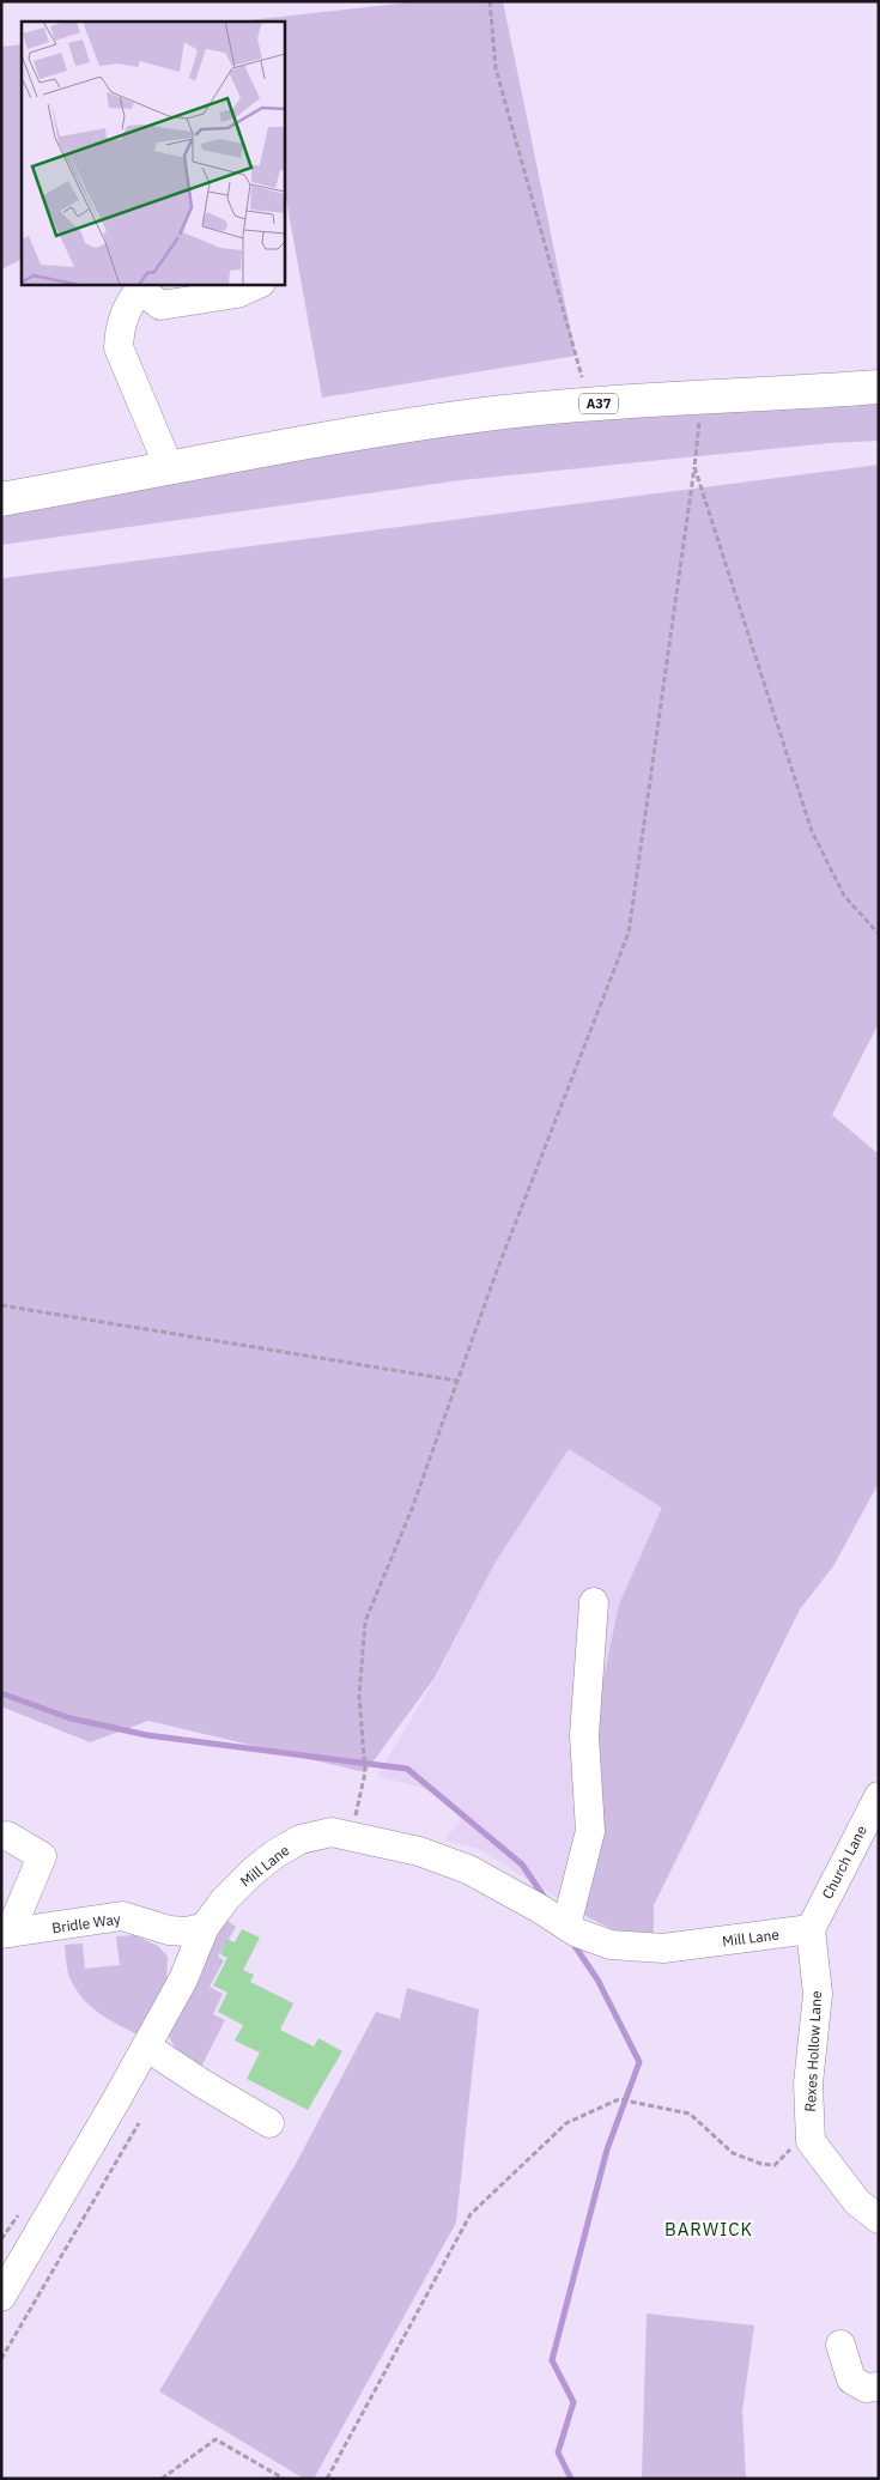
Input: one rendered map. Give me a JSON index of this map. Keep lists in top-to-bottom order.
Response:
{
  "streets": {
    "highway": ["A37"],
    "street": [
      "Church Lane",
      "Mill Lane",
      "Bridle Way",
      "Rexes Hollow Lane"
    ]
  },
  "crossings": [
    ["Church Lane", "Mill Lane"],
    ["Church Lane", "Rexes Hollow Lane"],
    ["Mill Lane", "Bridle Way"],
    ["Mill Lane", "Rexes Hollow Lane"]
  ],
  "districts": ["BARWICK"]
}
